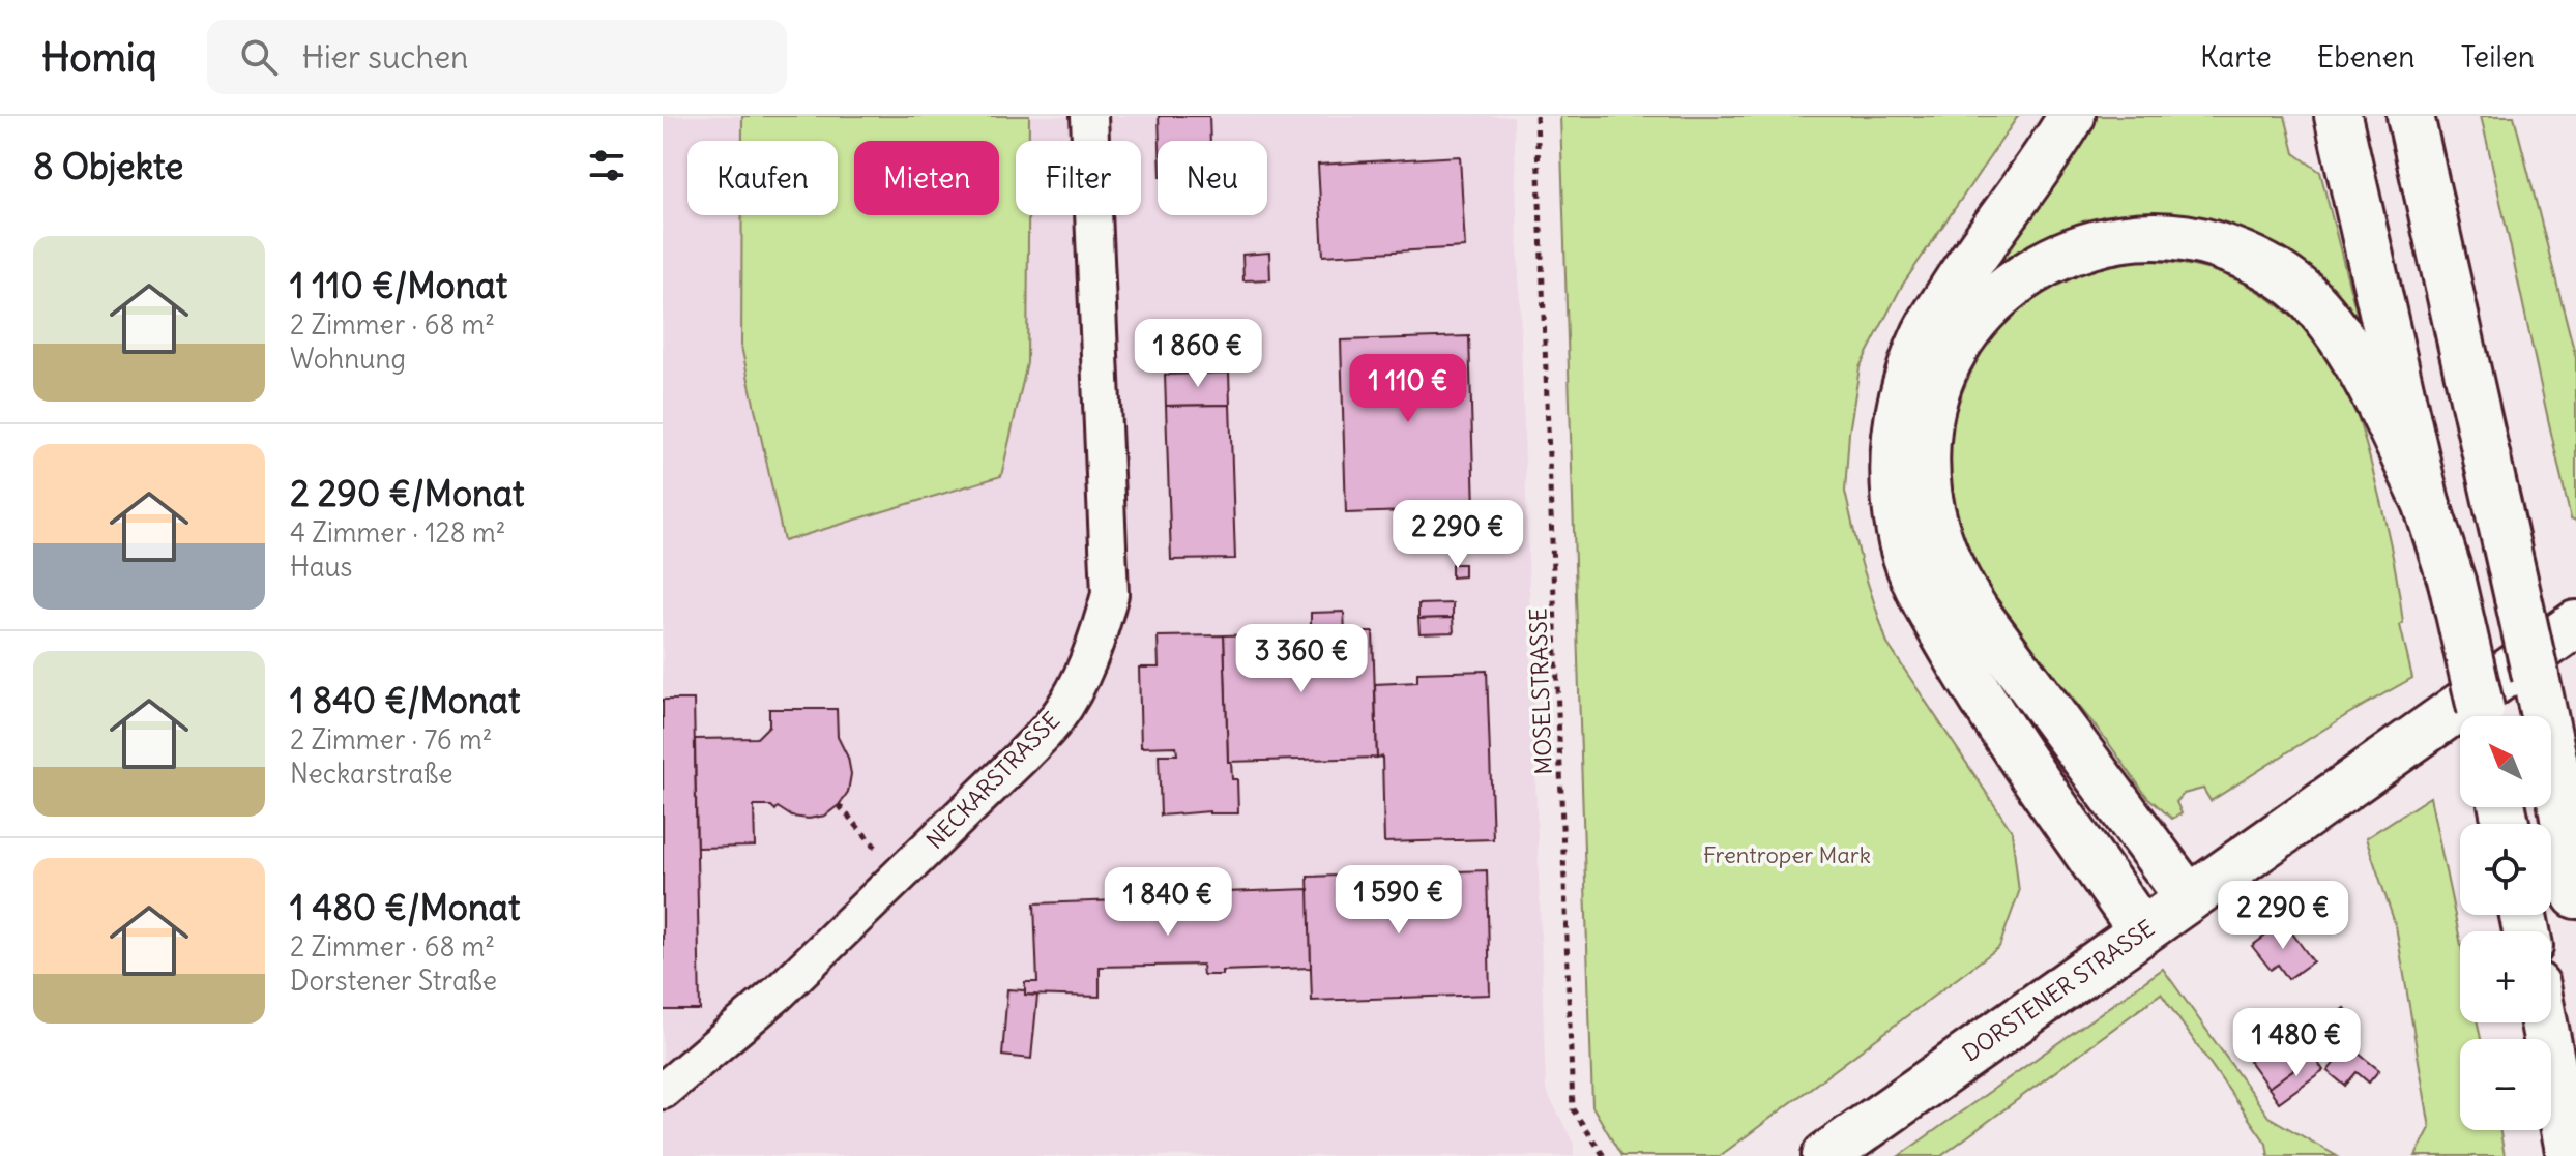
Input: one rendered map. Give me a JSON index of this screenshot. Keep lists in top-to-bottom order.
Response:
{
  "streets": {
    "main road": ["DORSTENER STRASSE"],
    "street": ["NECKARSTRASSE"],
    "path": ["MOSELSTRASSE"]
  },
  "parks": ["Frentroper Mark"],
  "north": "top left",
  "page": {
    "header": "Homiq",
    "search": "Hier suchen",
    "nav": ["Karte", "Ebenen", "Teilen"],
    "heading": "8 Objekte",
    "chip": [
      "Kaufen",
      "Mieten",
      "Filter",
      "Neu"
    ],
    "list": [
      {
        "name": "1 110 €/Monat",
        "note": "2 Zimmer · 68 m² · Wohnung"
      },
      {
        "name": "2 290 €/Monat",
        "note": "4 Zimmer · 128 m² · Haus"
      },
      {
        "name": "1 840 €/Monat",
        "note": "2 Zimmer · 76 m² · Neckarstraße"
      },
      {
        "name": "1 480 €/Monat",
        "note": "2 Zimmer · 68 m² · Dorstener Straße"
      }
    ],
    "price": [
      "1 860 €",
      "1 110 €",
      "2 290 €",
      "3 360 €",
      "1 590 €",
      "1 840 €",
      "2 290 €",
      "1 480 €"
    ],
    "map_buttons": ["+", "−"]
  }
}
